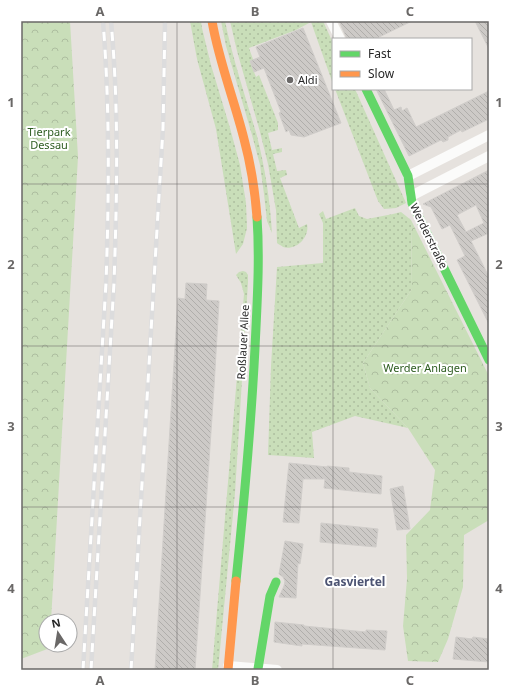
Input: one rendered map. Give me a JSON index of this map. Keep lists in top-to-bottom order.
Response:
{
  "streets": {
    "main road": ["Werderstraße", "Roßlauer Allee"]
  },
  "districts": ["Gasviertel"],
  "parks": ["Tierpark Dessau", "Werder Anlagen"],
  "places": ["Aldi"],
  "legend": ["Fast", "Slow"],
  "north": "top",
  "grid": {
    "columns": ["A", "B", "C"],
    "rows": [
      "1",
      "2",
      "3",
      "4"
    ]
  }
}
